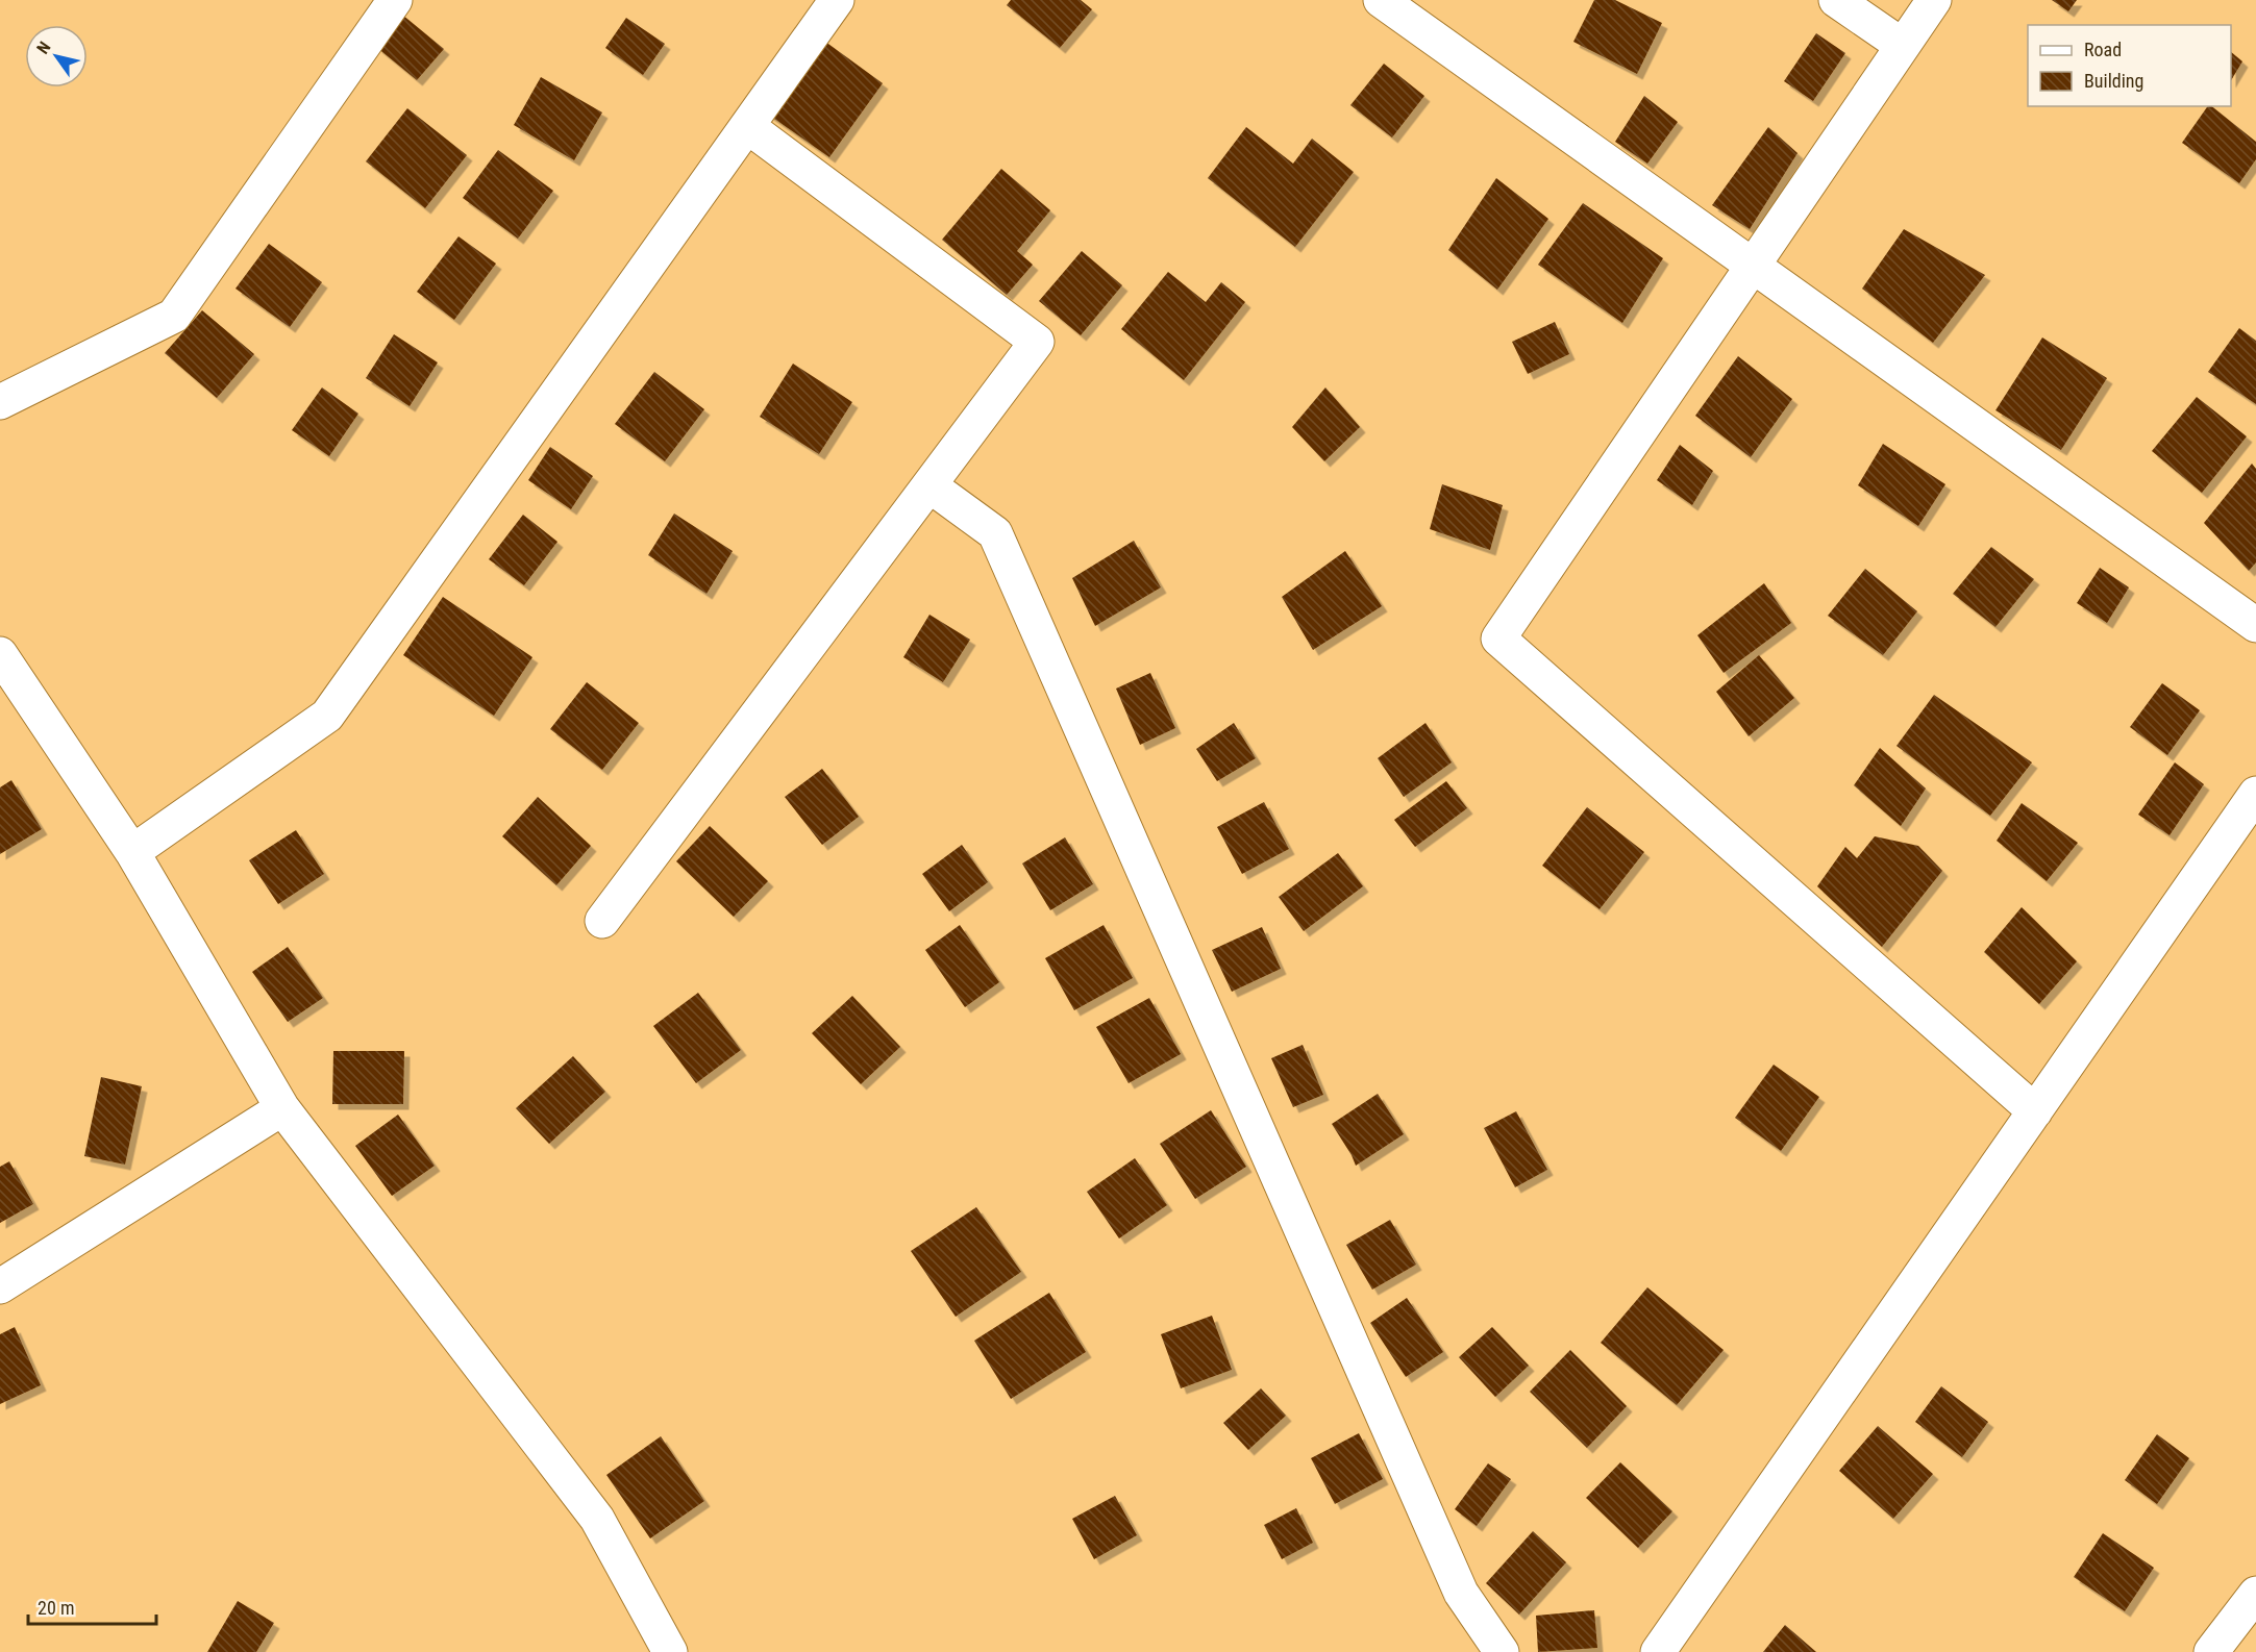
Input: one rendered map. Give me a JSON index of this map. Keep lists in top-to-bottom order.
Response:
{
  "legend": ["Road", "Building"],
  "scale_bar": "20 m",
  "north": "top left"
}
